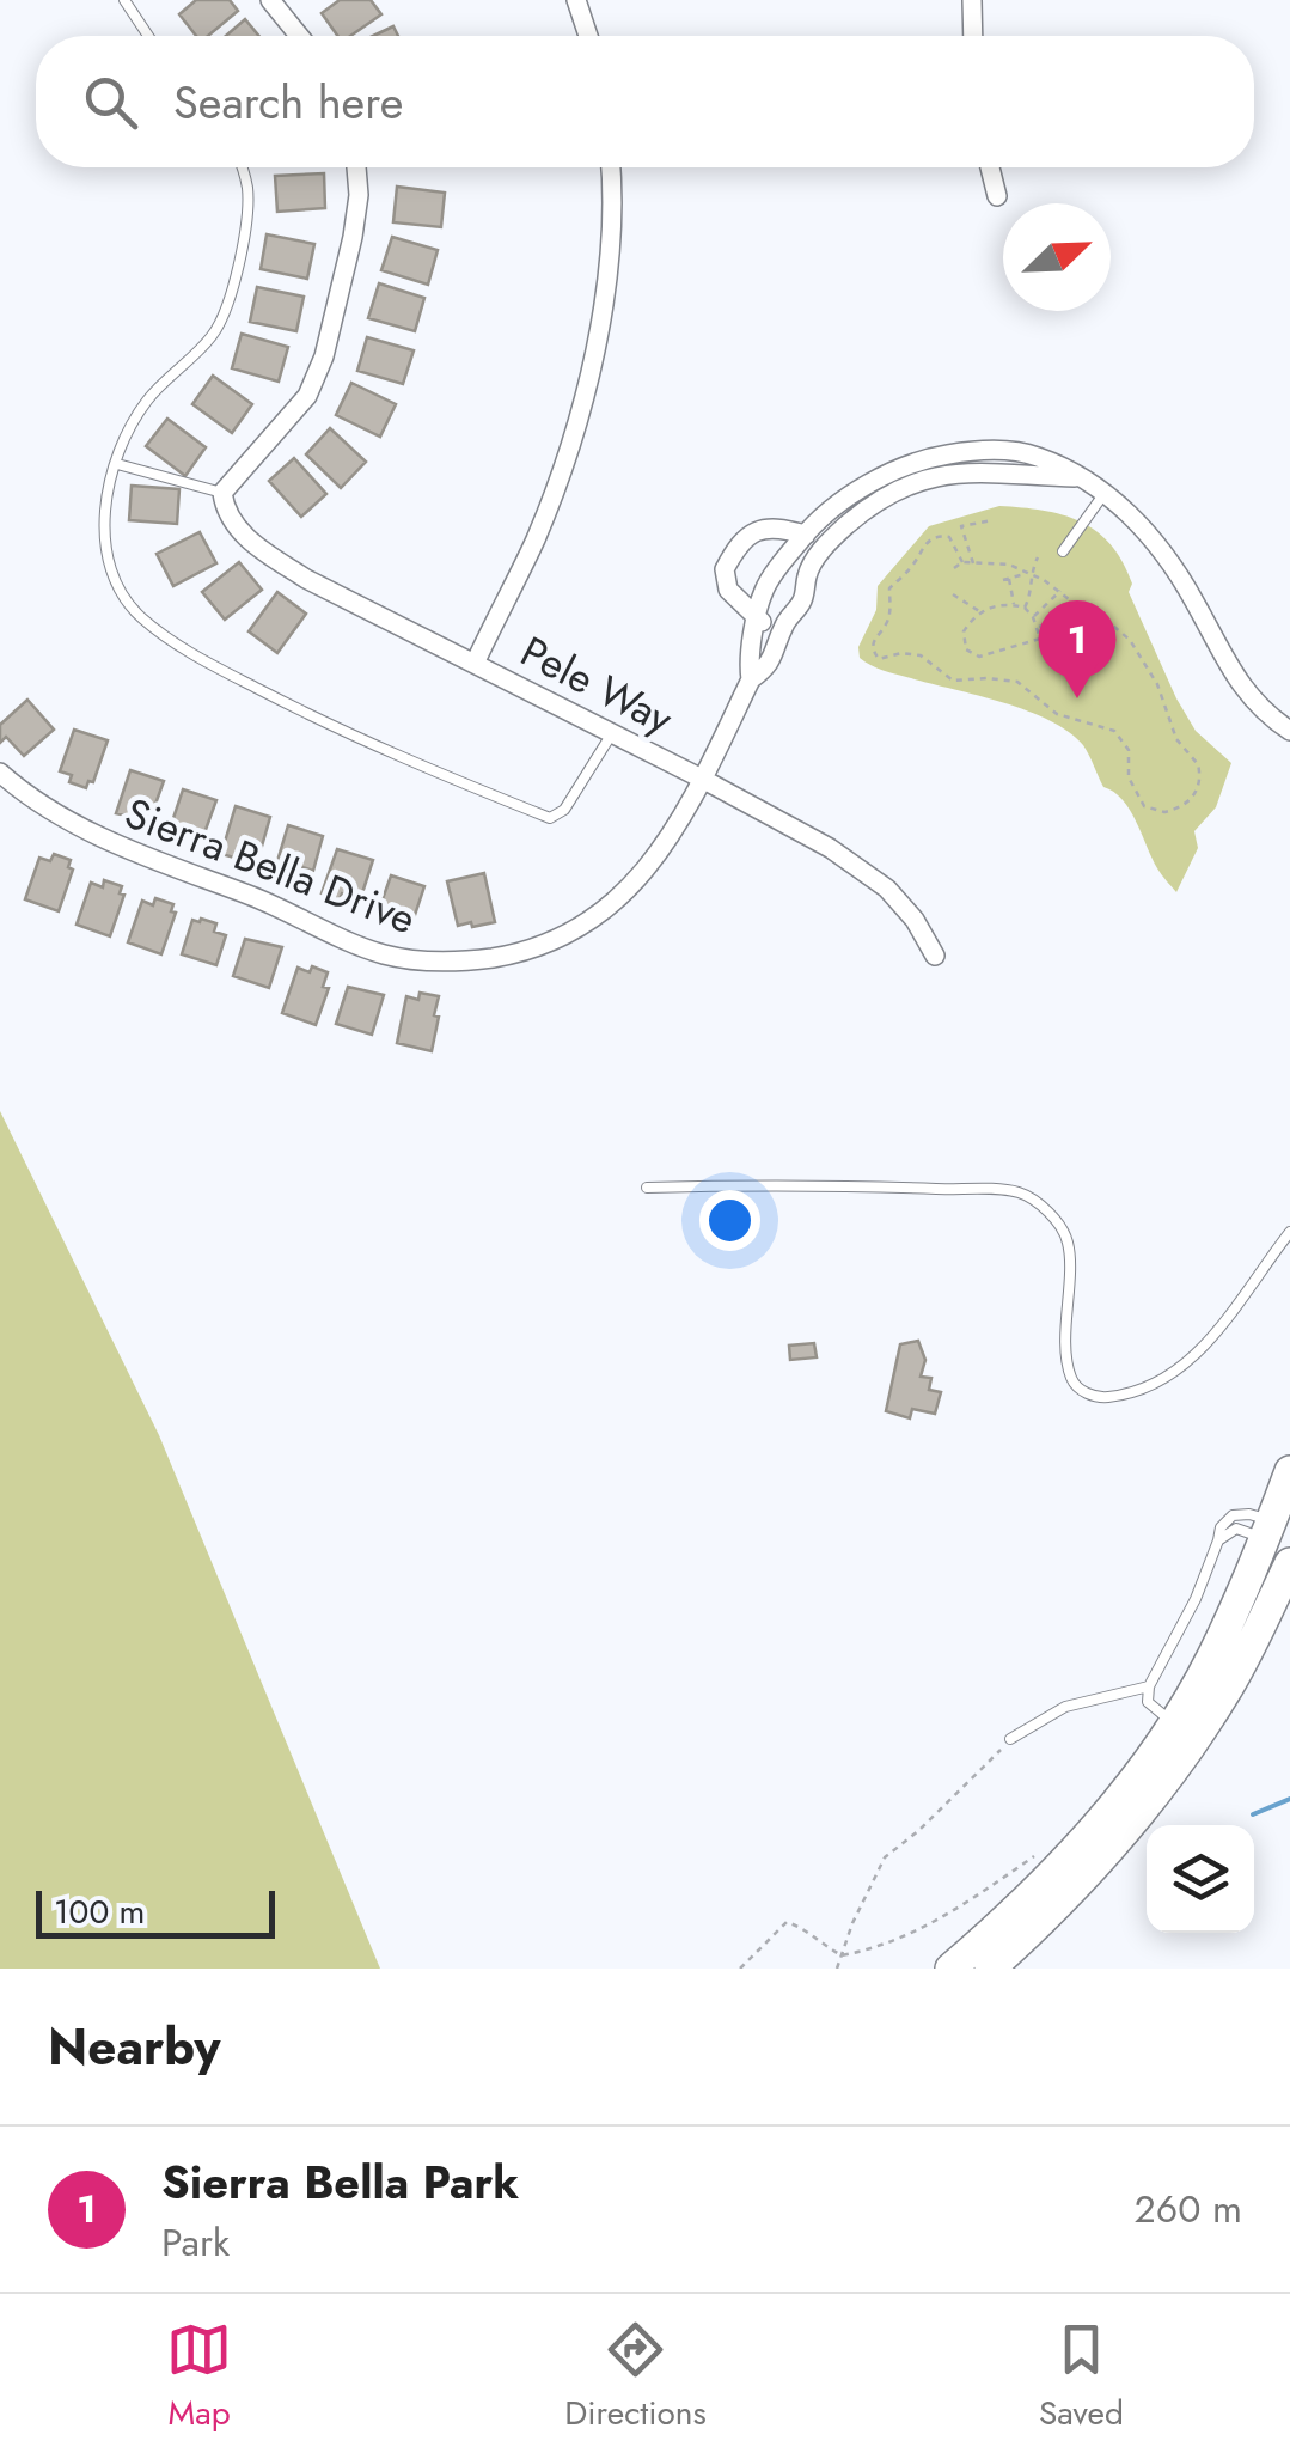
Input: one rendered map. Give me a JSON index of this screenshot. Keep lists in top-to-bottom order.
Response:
{
  "streets": {
    "street": ["Pele Way", "Sierra Bella Drive"]
  },
  "crossings": [
    ["Pele Way", "Sierra Bella Drive"]
  ],
  "scale_bar": "100 m",
  "north": "top right",
  "page": {
    "search": "Search here",
    "pins": "1",
    "scale": "100 m",
    "heading": "Nearby",
    "list": [
      {
        "mark": "1",
        "name": "Sierra Bella Park",
        "note": "Park",
        "value": "260 m"
      }
    ],
    "nav": ["Map", "Directions", "Saved"]
  }
}
